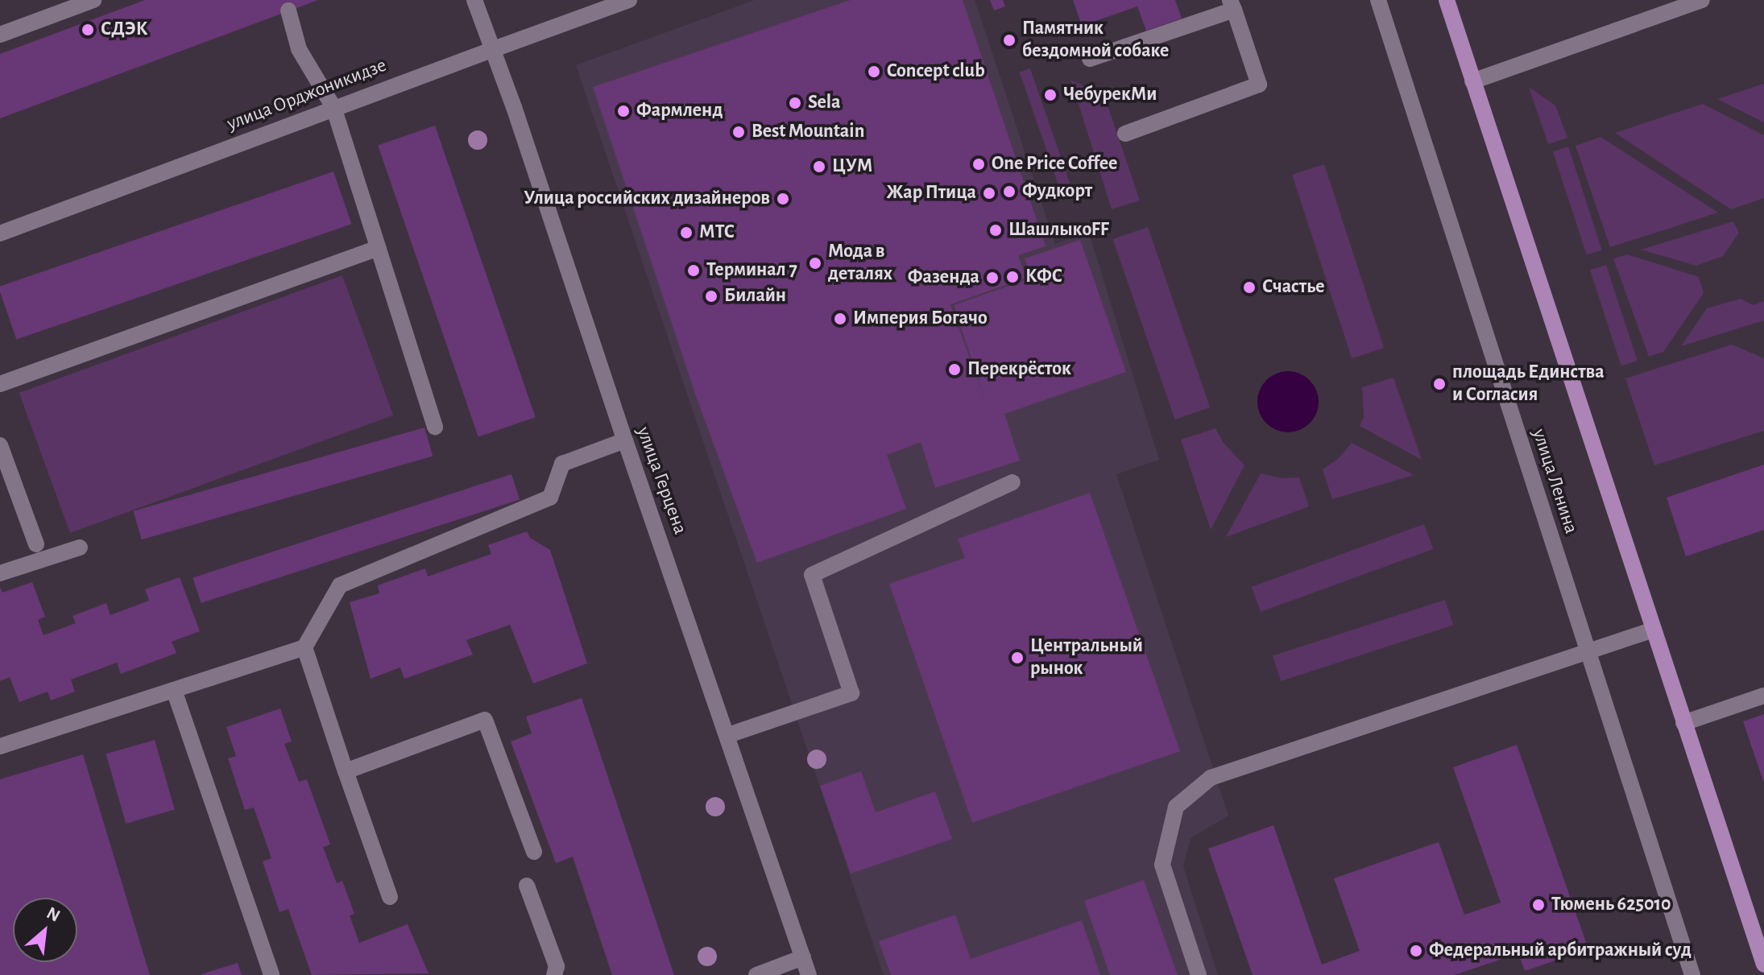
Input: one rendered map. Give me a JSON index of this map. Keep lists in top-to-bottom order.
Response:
{
  "streets": {
    "street": ["улица Орджоникидзе", "улица Герцена", "улица Ленина"]
  },
  "crossings": [
    ["улица Орджоникидзе", "улица Герцена"]
  ],
  "places": [
    "СДЭК",
    "Памятник бездомной собаке",
    "Concept club",
    "ЧебурекМи",
    "Sela",
    "Фармленд",
    "Best Mountain",
    "One Price Coffee",
    "ЦУМ",
    "Фудкорт",
    "Жар Птица",
    "Улица российских дизайнеров",
    "ШашлыкoFF",
    "МТС",
    "Мода в деталях",
    "Терминал 7",
    "КФС",
    "Фазенда",
    "Счастье",
    "Билайн",
    "Империя Богачо",
    "Перекрёсток",
    "площадь Единства и Согласия",
    "Центральный рынок",
    "Тюмень 625010",
    "Федеральный арбитражный суд"
  ],
  "north": "top right"
}
